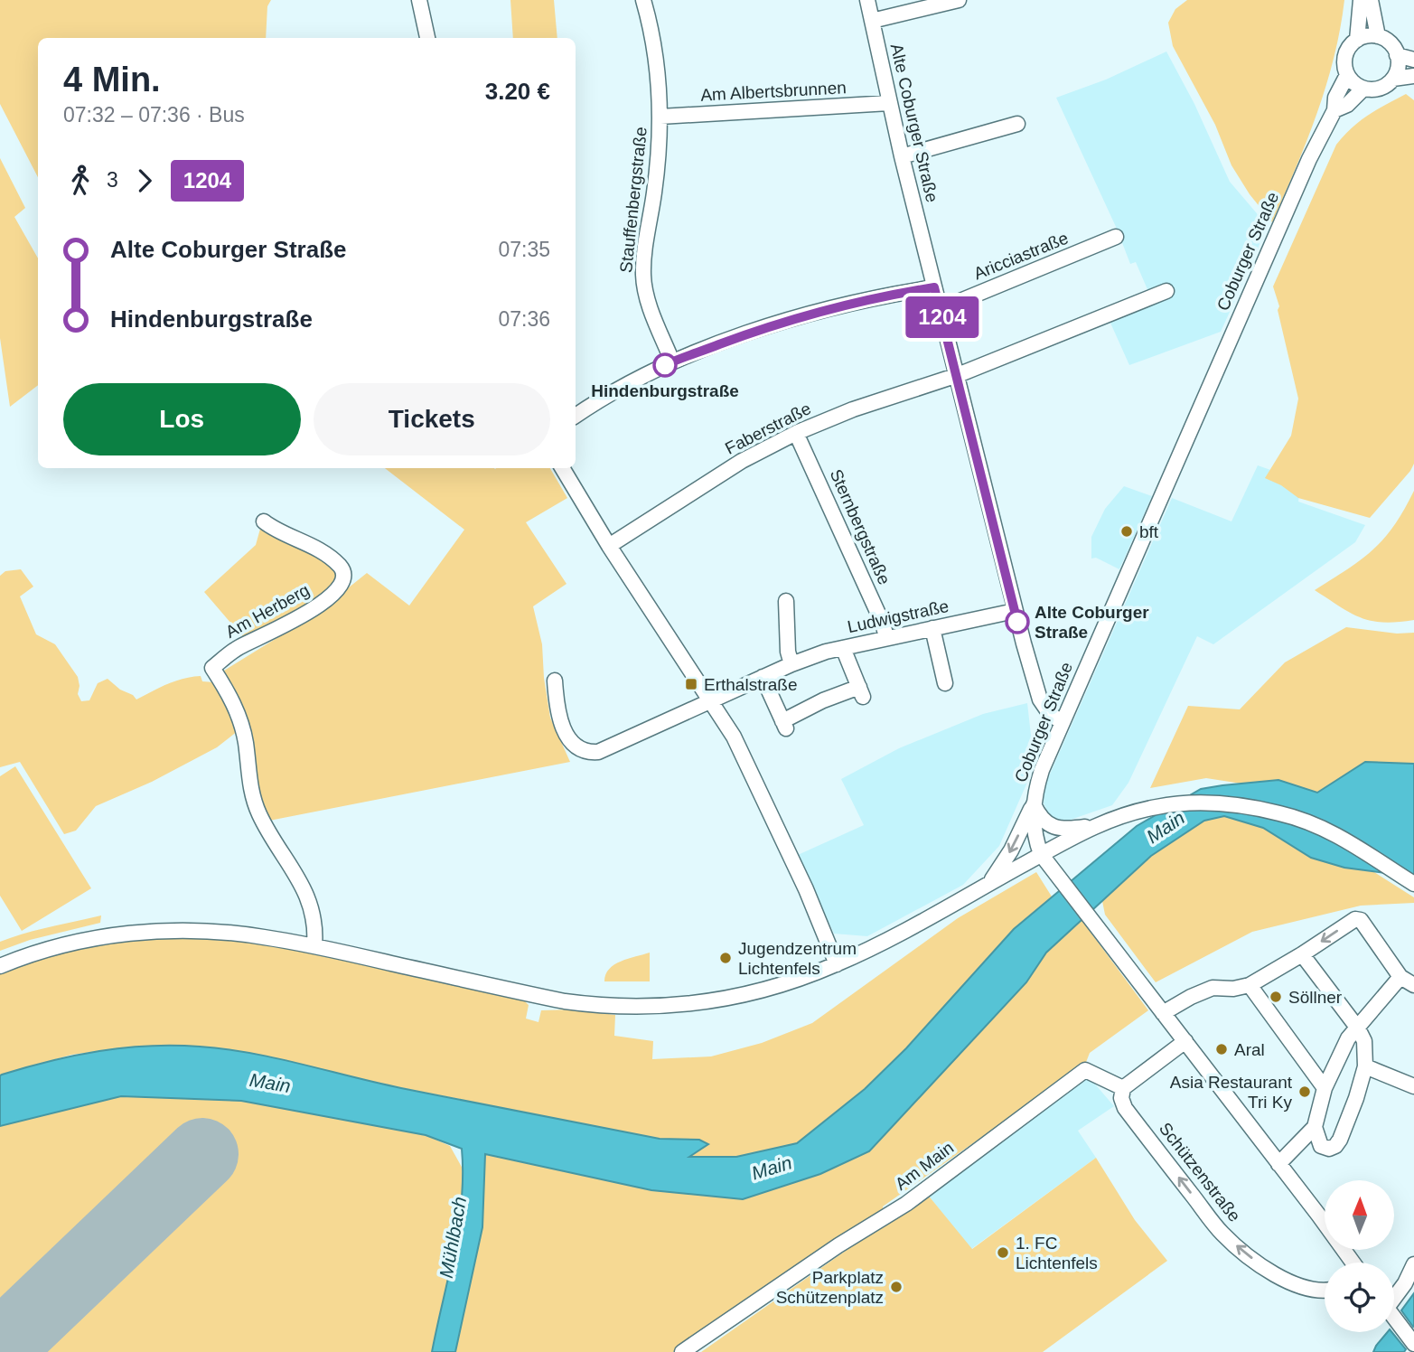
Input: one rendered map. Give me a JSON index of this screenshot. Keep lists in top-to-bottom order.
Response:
{
  "streets": {
    "street": [
      "Am Albertsbrunnen",
      "Alte Coburger Straße",
      "Stauffenbergstraße",
      "Coburger Straße",
      "Aricciastraße",
      "Faberstraße",
      "Sternbergstraße",
      "Am Herberg",
      "Ludwigstraße",
      "Am Main",
      "Schützenstraße"
    ]
  },
  "crossings": [
    ["Am Albertsbrunnen", "Alte Coburger Straße"],
    ["Am Albertsbrunnen", "Stauffenbergstraße"],
    ["Alte Coburger Straße", "Coburger Straße"],
    ["Alte Coburger Straße", "Aricciastraße"],
    ["Alte Coburger Straße", "Faberstraße"],
    ["Alte Coburger Straße", "Ludwigstraße"],
    ["Faberstraße", "Sternbergstraße"],
    ["Sternbergstraße", "Ludwigstraße"],
    ["Am Main", "Schützenstraße"]
  ],
  "one_way": ["Schützenstraße"],
  "water": ["Main", "Mühlbach"],
  "places": {
    "other": [
      "Hindenburgstraße",
      "bft",
      "Alte Coburger Straße",
      "Jugendzentrum Lichtenfels",
      "Söllner",
      "Aral",
      "Asia Restaurant Tri Ky",
      "1. FC Lichtenfels",
      "Parkplatz Schützenplatz"
    ],
    "transit": ["Erthalstraße"]
  },
  "lines": ["bus line 1204"],
  "north": "top",
  "page": {
    "on_map": "1204",
    "heading": ["4 Min.", "07:32 – 07:36 · Bus", "3.20 €"],
    "legs": ["3", "1204"],
    "list": [
      {
        "name": "Alte Coburger Straße",
        "value": "07:35"
      },
      {
        "name": "Hindenburgstraße",
        "value": "07:36"
      }
    ],
    "buttons": ["Los", "Tickets"]
  }
}
